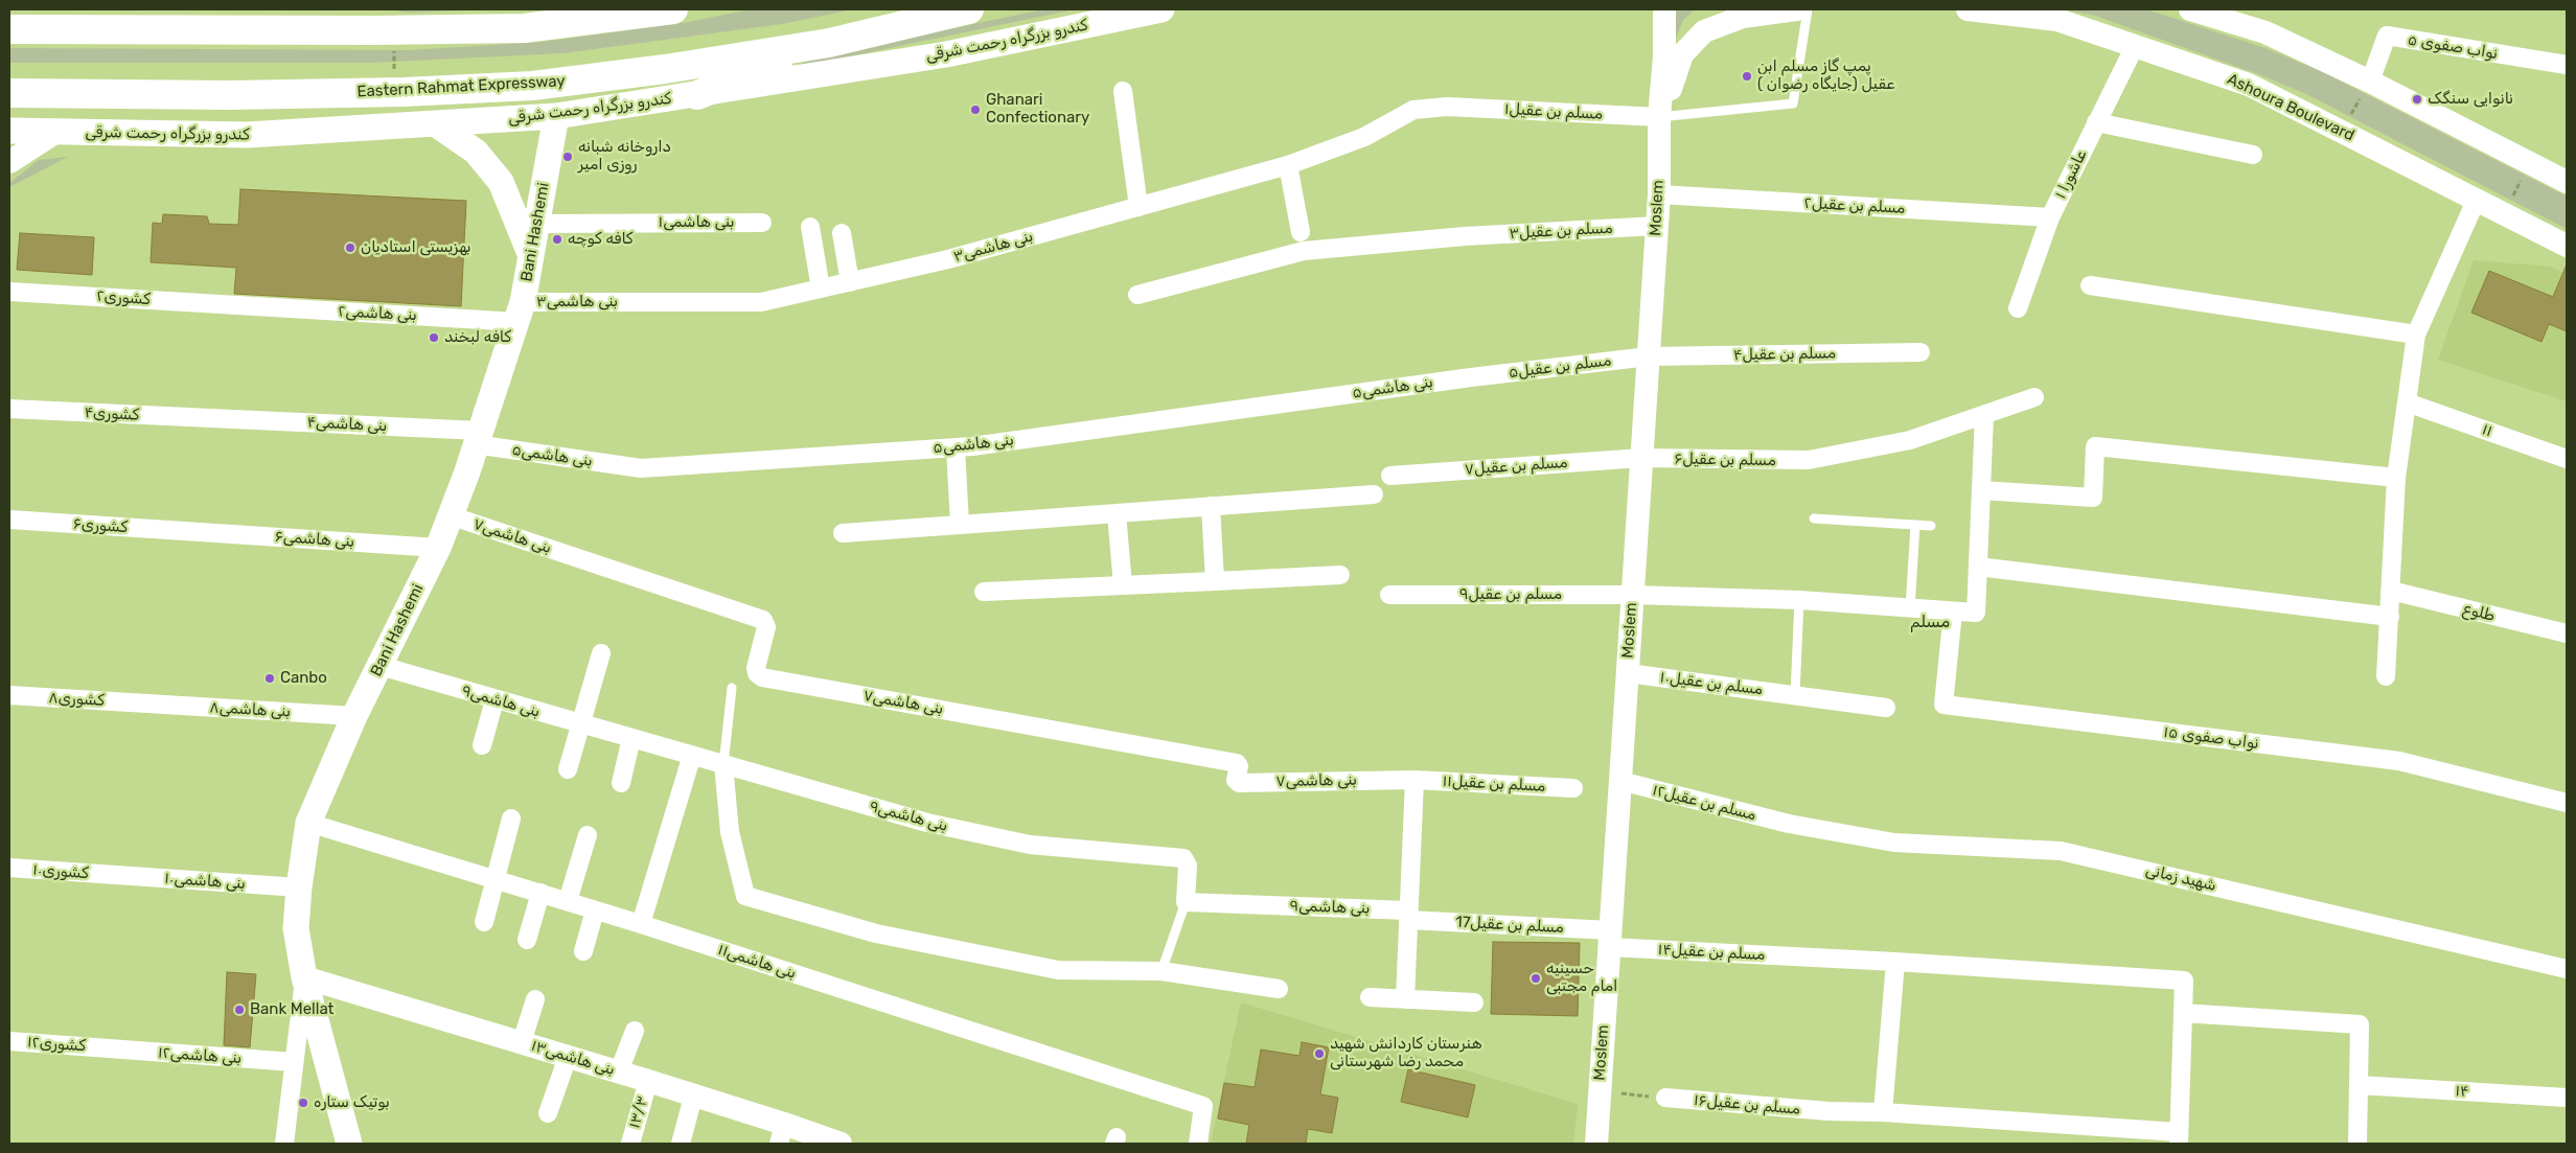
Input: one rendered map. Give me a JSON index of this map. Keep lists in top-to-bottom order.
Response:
{
  "streets": {
    "highway": ["Eastern Rahmat Expressway"],
    "main road": ["کندرو بزرگراه رحمت شرقی", "Bani Hashemi"],
    "street": [
      "نواب صفوی ۵",
      "Ashoura Boulevard",
      "مسلم بن عقیل۱",
      "عاشورا ۱",
      "مسلم بن عقیل۲",
      "Moslem",
      "بنی هاشمی۱",
      "مسلم بن عقیل۳",
      "بنی هاشمی۳",
      "کشوری۲",
      "۲بنی هاشمی",
      "مسلم بن عقیل۴",
      "مسلم بن عقیل۵",
      "بنی هاشمی۵",
      "کشوری۴",
      "۴بنی هاشمی",
      "۱۱",
      "مسلم بن عقیل۶",
      "مسلم بن عقیل۷",
      "کشوری۶",
      "بنی هاشمی۷",
      "۶بنی هاشمی",
      "مسلم بن عقیل۹",
      "طلوع",
      "مسلم بن عقیل۱۰",
      "۸کشوری",
      "بنی هاشمی۹",
      "۸بنی هاشمی",
      "نواب صفوی ۱۵",
      "مسلم بن عقیل۱۱",
      "مسلم بن عقیل۱۲",
      "کشوری۱۰",
      "شهید زمانی",
      "۱۰بنی هاشمی",
      "مسلم بن عقیل17",
      "مسلم بن عقیل۱۴",
      "بنی هاشمی۱۱",
      "کشوری۱۲",
      "۱۲بنی هاشمی",
      "بنی هاشمی۱۳",
      "۱۴",
      "مسلم بن عقیل۱۶",
      "۱۳/۳"
    ]
  },
  "crossings": [
    ["کندرو بزرگراه رحمت شرقی", "Bani Hashemi"],
    ["Ashoura Boulevard", "عاشورا ۱"],
    ["مسلم بن عقیل۱", "Moslem"],
    ["مسلم بن عقیل۱", "بنی هاشمی۳"],
    ["عاشورا ۱", "مسلم بن عقیل۲"],
    ["مسلم بن عقیل۲", "Moslem"],
    ["Moslem", "مسلم بن عقیل۳"],
    ["Moslem", "مسلم بن عقیل۴"],
    ["Moslem", "مسلم بن عقیل۵"],
    ["Moslem", "مسلم بن عقیل۶"],
    ["Moslem", "مسلم بن عقیل۷"],
    ["Moslem", "مسلم بن عقیل۹"],
    ["Moslem", "مسلم بن عقیل۱۰"],
    ["Moslem", "مسلم بن عقیل۱۲"],
    ["Moslem", "مسلم بن عقیل17"],
    ["Moslem", "مسلم بن عقیل۱۴"],
    ["بنی هاشمی۱", "Bani Hashemi"],
    ["Bani Hashemi", "بنی هاشمی۳"],
    ["Bani Hashemi", "۲بنی هاشمی"],
    ["Bani Hashemi", "بنی هاشمی۵"],
    ["Bani Hashemi", "۴بنی هاشمی"],
    ["Bani Hashemi", "بنی هاشمی۷"],
    ["Bani Hashemi", "۶بنی هاشمی"],
    ["Bani Hashemi", "بنی هاشمی۹"],
    ["Bani Hashemi", "۸بنی هاشمی"],
    ["Bani Hashemi", "۱۰بنی هاشمی"],
    ["Bani Hashemi", "بنی هاشمی۱۱"],
    ["Bani Hashemi", "بنی هاشمی۱۳"],
    ["بنی هاشمی۳", "۲بنی هاشمی"],
    ["کشوری۲", "۲بنی هاشمی"],
    ["مسلم بن عقیل۴", "مسلم بن عقیل۵"],
    ["مسلم بن عقیل۵", "بنی هاشمی۵"],
    ["بنی هاشمی۵", "۴بنی هاشمی"],
    ["کشوری۴", "۴بنی هاشمی"],
    ["مسلم بن عقیل۶", "مسلم بن عقیل۷"],
    ["کشوری۶", "۶بنی هاشمی"],
    ["بنی هاشمی۷", "مسلم بن عقیل۱۱"],
    ["مسلم بن عقیل۹", "نواب صفوی ۱۵"],
    ["۸کشوری", "۸بنی هاشمی"],
    ["بنی هاشمی۹", "مسلم بن عقیل17"],
    ["مسلم بن عقیل۱۲", "شهید زمانی"],
    ["کشوری۱۰", "۱۰بنی هاشمی"],
    ["مسلم بن عقیل17", "مسلم بن عقیل۱۴"],
    ["کشوری۱۲", "۱۲بنی هاشمی"],
    ["بنی هاشمی۱۳", "۱۳/۳"]
  ],
  "districts": ["مسلم"],
  "places": [
    "پمپ گاز مسلم ابن عقیل (جایگاه رضوان )",
    "نانوایی سنگک",
    "Ghanari Confectionary",
    "داروخانه شبانه روزی امیر",
    "کافه کوچه",
    "بهزیستی استادیان",
    "کافه لبخند",
    "Canbo",
    "حسینیه امام مجتبی",
    "Bank Mellat",
    "هنرستان کاردانش شهید محمد رضا شهرستانی",
    "بوتیک ستاره"
  ]
}
